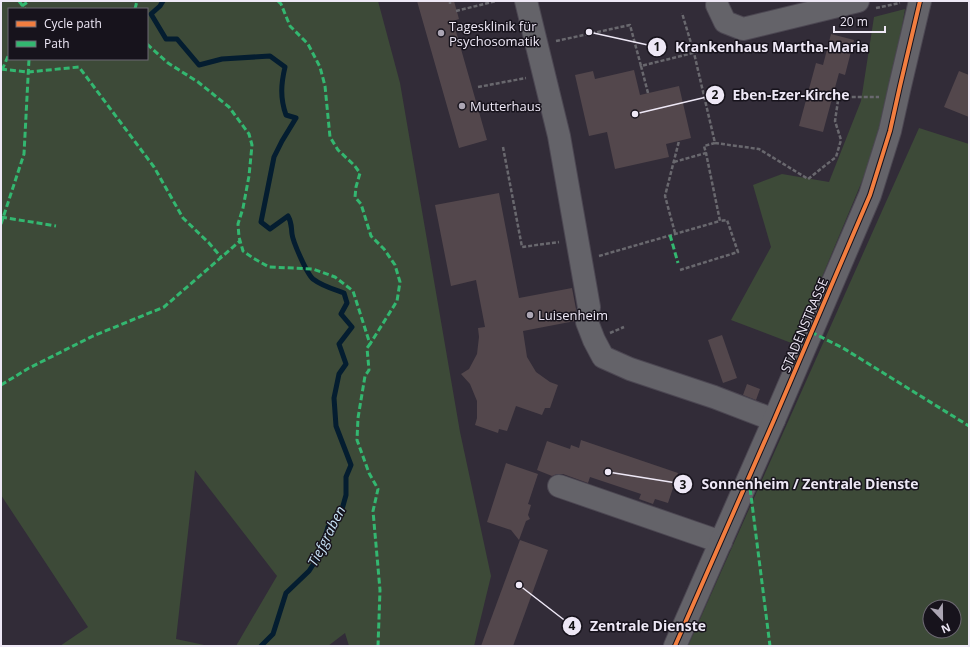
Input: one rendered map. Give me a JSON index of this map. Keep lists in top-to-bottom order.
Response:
{
  "streets": {
    "street": ["STADENSTRASSE"]
  },
  "water": ["Tiefgraben"],
  "places": [
    "Krankenhaus Martha-Maria",
    "Tagesklinik für Psychosomatik",
    "Mutterhaus",
    "Eben-Ezer-Kirche",
    "Luisenheim",
    "Sonnenheim / Zentrale Dienste",
    "Zentrale Dienste"
  ],
  "legend": ["Cycle path", "Path"],
  "scale_bar": "20 m",
  "north": "bottom"
}
